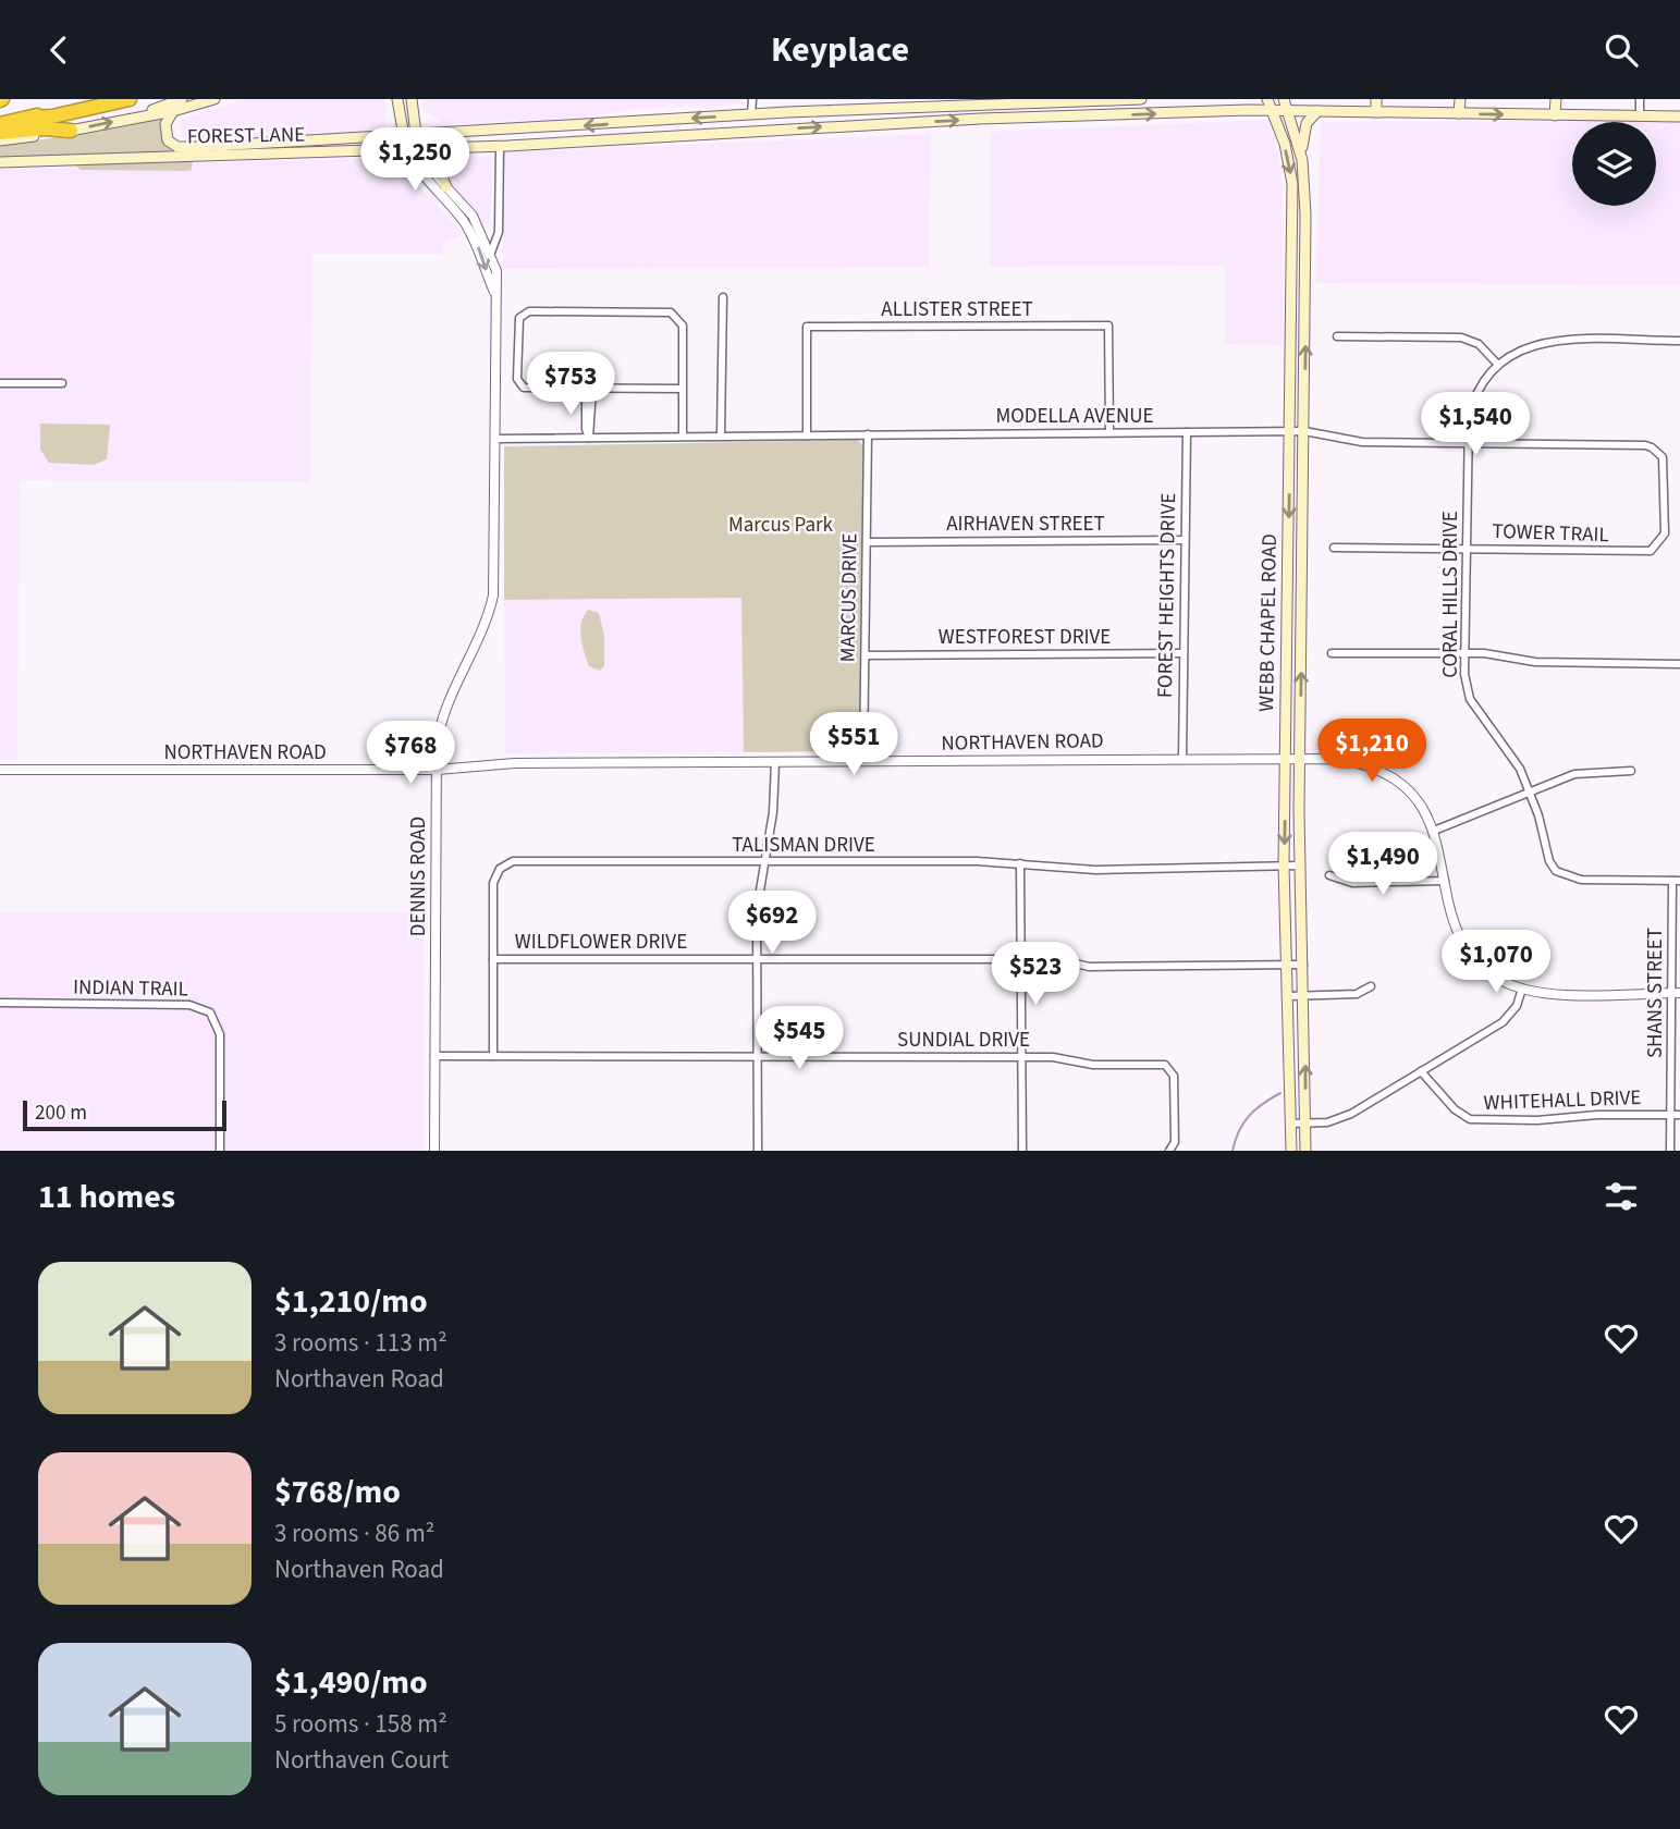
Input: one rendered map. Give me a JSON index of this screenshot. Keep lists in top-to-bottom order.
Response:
{
  "streets": {
    "main road": ["FOREST LANE", "WEBB CHAPEL ROAD"],
    "street": [
      "ALLISTER STREET",
      "MODELLA AVENUE",
      "AIRHAVEN STREET",
      "TOWER TRAIL",
      "CORAL HILLS DRIVE",
      "FOREST HEIGHTS DRIVE",
      "MARCUS DRIVE",
      "WESTFOREST DRIVE",
      "NORTHAVEN ROAD",
      "TALISMAN DRIVE",
      "DENNIS ROAD",
      "WILDFLOWER DRIVE",
      "INDIAN TRAIL",
      "SHANS STREET",
      "SUNDIAL DRIVE",
      "WHITEHALL DRIVE"
    ]
  },
  "crossings": [
    ["FOREST LANE", "WEBB CHAPEL ROAD"],
    ["FOREST LANE", "DENNIS ROAD"],
    ["ALLISTER STREET", "MODELLA AVENUE"],
    ["MODELLA AVENUE", "TOWER TRAIL"],
    ["MODELLA AVENUE", "CORAL HILLS DRIVE"],
    ["MODELLA AVENUE", "FOREST HEIGHTS DRIVE"],
    ["MODELLA AVENUE", "MARCUS DRIVE"],
    ["MODELLA AVENUE", "WEBB CHAPEL ROAD"],
    ["MODELLA AVENUE", "DENNIS ROAD"],
    ["AIRHAVEN STREET", "FOREST HEIGHTS DRIVE"],
    ["AIRHAVEN STREET", "MARCUS DRIVE"],
    ["TOWER TRAIL", "CORAL HILLS DRIVE"],
    ["CORAL HILLS DRIVE", "SHANS STREET"],
    ["FOREST HEIGHTS DRIVE", "WESTFOREST DRIVE"],
    ["FOREST HEIGHTS DRIVE", "NORTHAVEN ROAD"],
    ["MARCUS DRIVE", "WESTFOREST DRIVE"],
    ["MARCUS DRIVE", "NORTHAVEN ROAD"],
    ["WEBB CHAPEL ROAD", "NORTHAVEN ROAD"],
    ["WEBB CHAPEL ROAD", "TALISMAN DRIVE"],
    ["WEBB CHAPEL ROAD", "WILDFLOWER DRIVE"],
    ["NORTHAVEN ROAD", "DENNIS ROAD"],
    ["NORTHAVEN ROAD", "SHANS STREET"],
    ["TALISMAN DRIVE", "WILDFLOWER DRIVE"],
    ["TALISMAN DRIVE", "SUNDIAL DRIVE"],
    ["DENNIS ROAD", "SUNDIAL DRIVE"],
    ["SHANS STREET", "WHITEHALL DRIVE"]
  ],
  "parks": ["Marcus Park"],
  "scale_bar": "200 m",
  "page": {
    "header": "Keyplace",
    "price": [
      "$1,250",
      "$753",
      "$1,540",
      "$551",
      "$1,210",
      "$768",
      "$1,490",
      "$692",
      "$1,070",
      "$523",
      "$545"
    ],
    "scale": "200 m",
    "heading": "11 homes",
    "list": [
      {
        "name": "$1,210/mo",
        "note": "3 rooms · 113 m² · Northaven Road"
      },
      {
        "name": "$768/mo",
        "note": "3 rooms · 86 m² · Northaven Road"
      },
      {
        "name": "$1,490/mo",
        "note": "5 rooms · 158 m² · Northaven Court"
      }
    ]
  }
}
